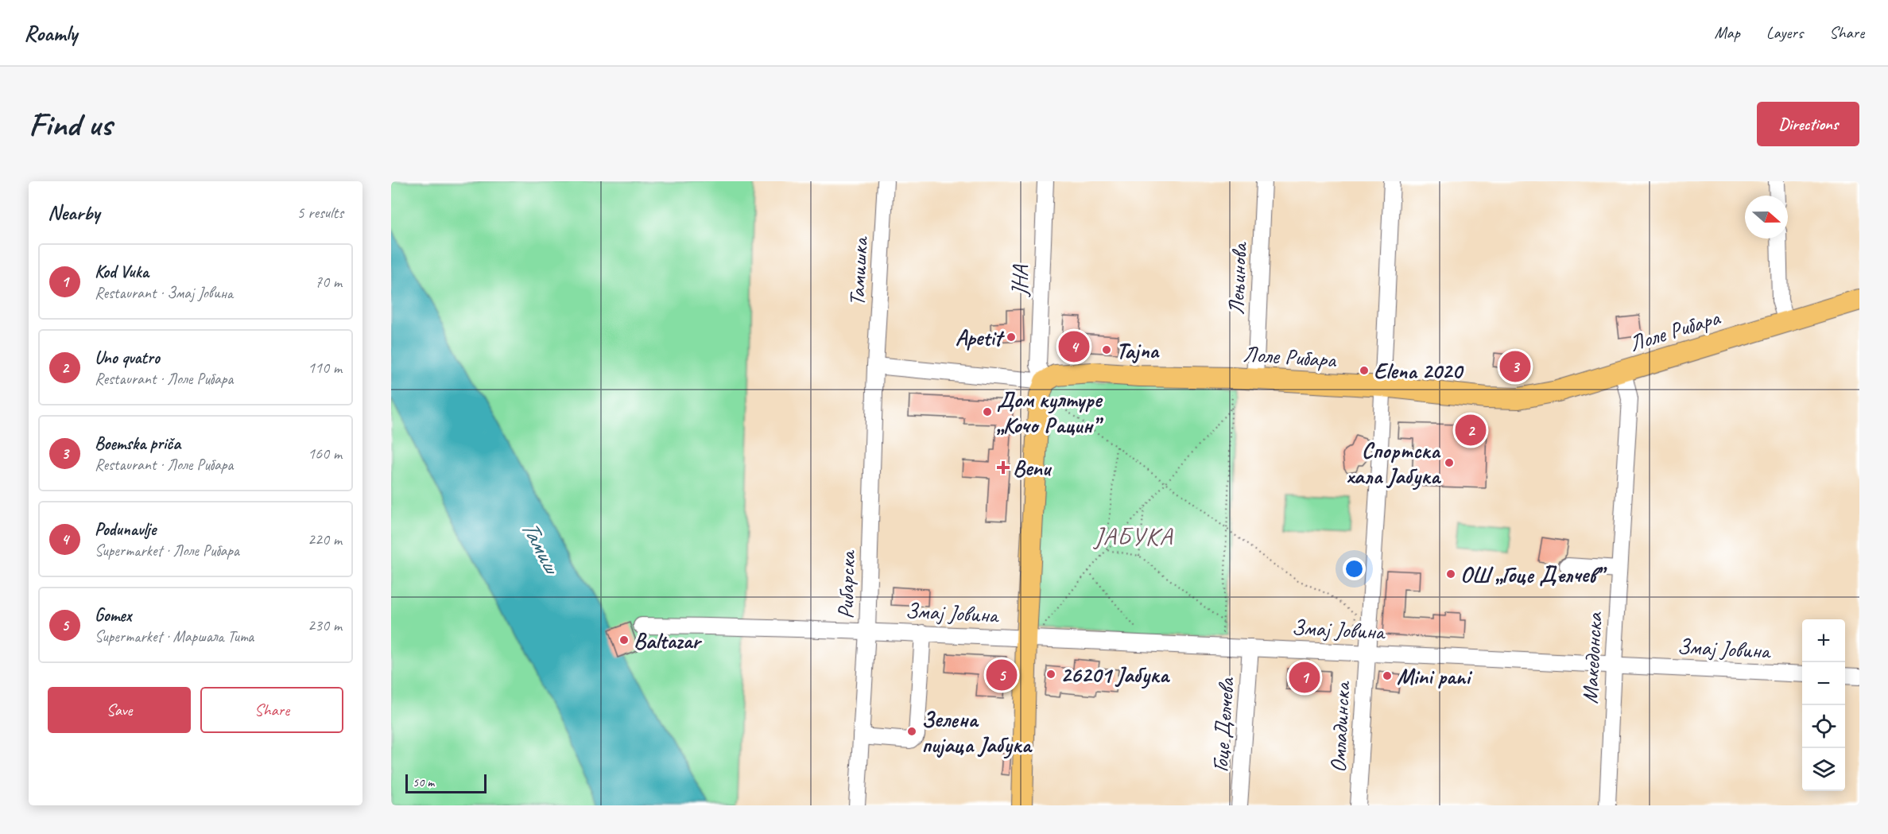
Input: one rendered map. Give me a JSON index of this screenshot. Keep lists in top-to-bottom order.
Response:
{
  "streets": {
    "main road": ["Лоле Рибара"],
    "street": [
      "Тамишка",
      "Лењинова",
      "ЈНА",
      "Рибарска",
      "Змај Јовина",
      "Македонска",
      "Гоце Делчева",
      "Омладинска"
    ]
  },
  "crossings": [
    ["Тамишка", "Лоле Рибара"],
    ["Тамишка", "Рибарска"],
    ["Лењинова", "Лоле Рибара"],
    ["ЈНА", "Лоле Рибара"],
    ["Лоле Рибара", "Рибарска"],
    ["Лоле Рибара", "Македонска"],
    ["Лоле Рибара", "Омладинска"],
    ["Рибарска", "Змај Јовина"],
    ["Змај Јовина", "Македонска"],
    ["Змај Јовина", "Гоце Делчева"],
    ["Змај Јовина", "Омладинска"]
  ],
  "districts": ["ЈАБУКА"],
  "water": ["Тамиш"],
  "places": {
    "other": [
      "Apetit",
      "Tajna",
      "Elena 2020",
      "Дом културе „Кочо Рацин”",
      "Спортска хала Јабука",
      "ОШ „Гоце Делчев”",
      "Baltazar",
      "26201 Јабука",
      "Mini pani",
      "Зелена пијаца Јабука"
    ],
    "health": ["Benu"]
  },
  "scale_bar": "50 m",
  "north": "right",
  "page": {
    "header": "Roamly",
    "nav": ["Map", "Layers", "Share"],
    "buttons": [
      "Directions",
      ["Save", "Share"]
    ],
    "title": "Find us",
    "heading": ["Nearby", "5 results"],
    "list": [
      {
        "mark": "1",
        "name": "Kod Vuka",
        "note": "Restaurant · Змај Јовина",
        "value": "70 m"
      },
      {
        "mark": "2",
        "name": "Uno qvatro",
        "note": "Restaurant · Лоле Рибара",
        "value": "110 m"
      },
      {
        "mark": "3",
        "name": "Boemska priča",
        "note": "Restaurant · Лоле Рибара",
        "value": "160 m"
      },
      {
        "mark": "4",
        "name": "Podunavlje",
        "note": "Supermarket · Лоле Рибара",
        "value": "220 m"
      },
      {
        "mark": "5",
        "name": "Gomex",
        "note": "Supermarket · Маршала Тита",
        "value": "230 m"
      }
    ],
    "pins": [
      "4",
      "3",
      "2",
      "5",
      "1"
    ],
    "map_buttons": ["+", "−"],
    "scale": "50 m"
  }
}
